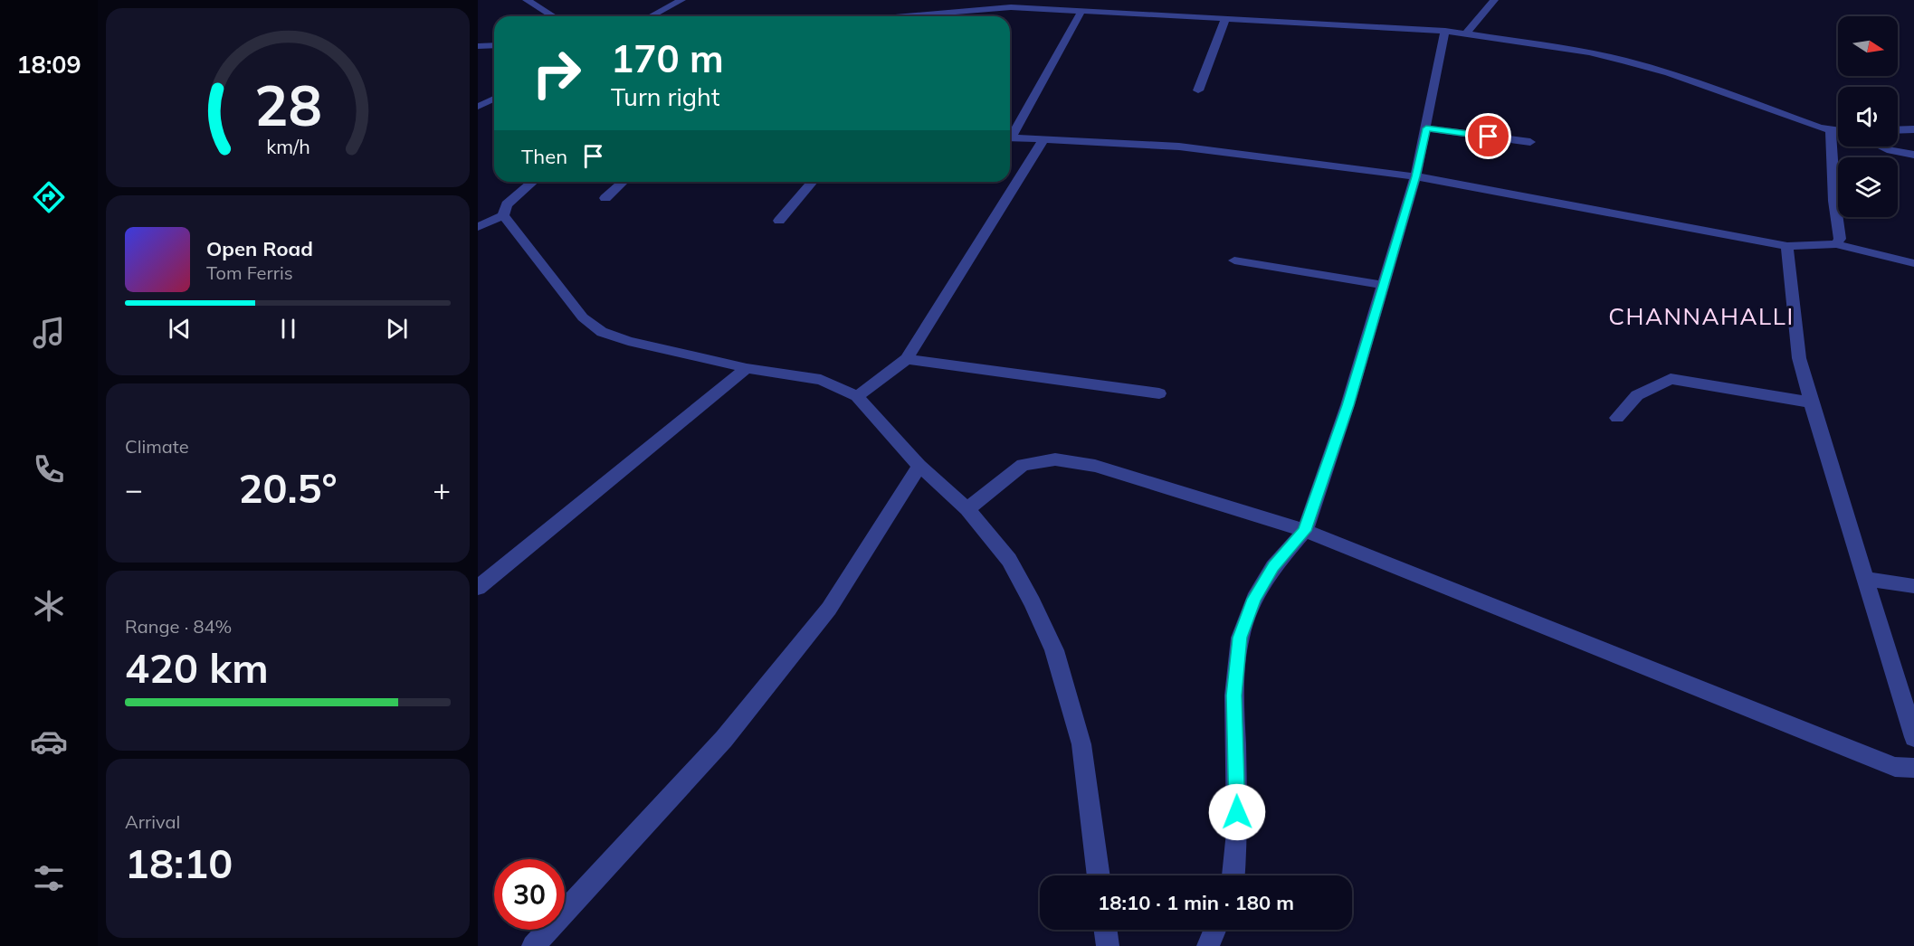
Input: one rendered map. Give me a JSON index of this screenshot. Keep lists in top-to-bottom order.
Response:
{
  "districts": ["CHANNAHALLI"],
  "north": "right",
  "page": {
    "tabs": "18:09",
    "turn": ["170 m", "Turn right"],
    "then": "Then",
    "song": ["Open Road", "Tom Ferris"],
    "tile": [
      "Climate",
      ["Range · 84%", "420 km"],
      ["Arrival", "18:10"]
    ],
    "heat": ["−", "20.5°", "+"],
    "limit": "30",
    "trip": "18:10 · 1 min · 180 m",
    "gauge": ["28", "km/h"]
  }
}
